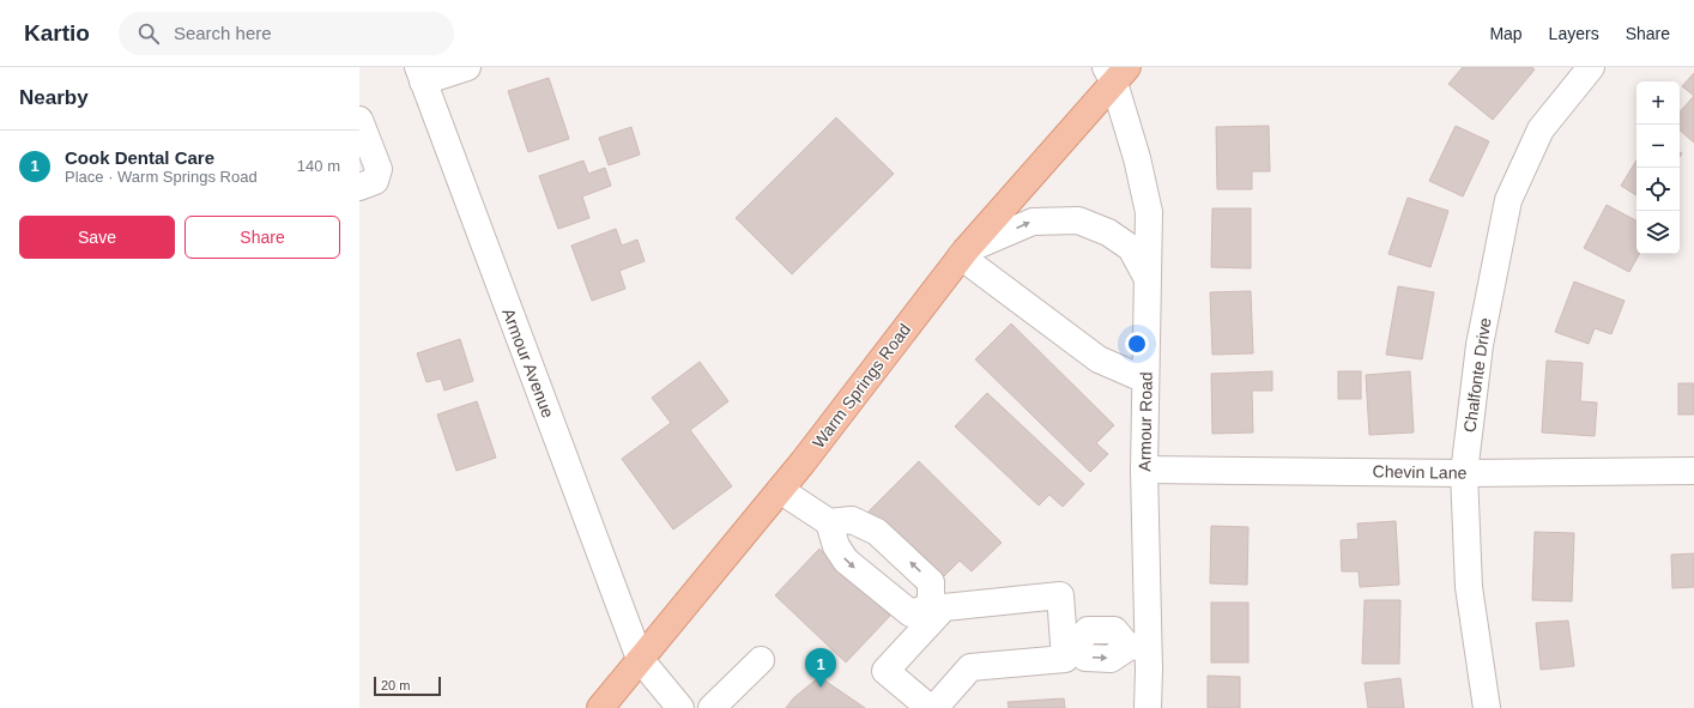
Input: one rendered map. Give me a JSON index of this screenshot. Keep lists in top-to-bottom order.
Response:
{
  "streets": {
    "main road": ["Warm Springs Road"],
    "street": [
      "Armour Avenue",
      "Chalfonte Drive",
      "Armour Road",
      "Chevin Lane"
    ]
  },
  "crossings": [
    ["Armour Avenue", "Warm Springs Road"],
    ["Chalfonte Drive", "Chevin Lane"],
    ["Warm Springs Road", "Armour Road"],
    ["Armour Road", "Chevin Lane"]
  ],
  "scale_bar": "20 m",
  "page": {
    "header": "Kartio",
    "search": "Search here",
    "nav": ["Map", "Layers", "Share"],
    "heading": "Nearby",
    "map_buttons": ["+", "−"],
    "list": [
      {
        "mark": "1",
        "name": "Cook Dental Care",
        "note": "Place · Warm Springs Road",
        "value": "140 m"
      }
    ],
    "buttons": ["Save", "Share"],
    "pins": "1",
    "scale": "20 m"
  }
}
